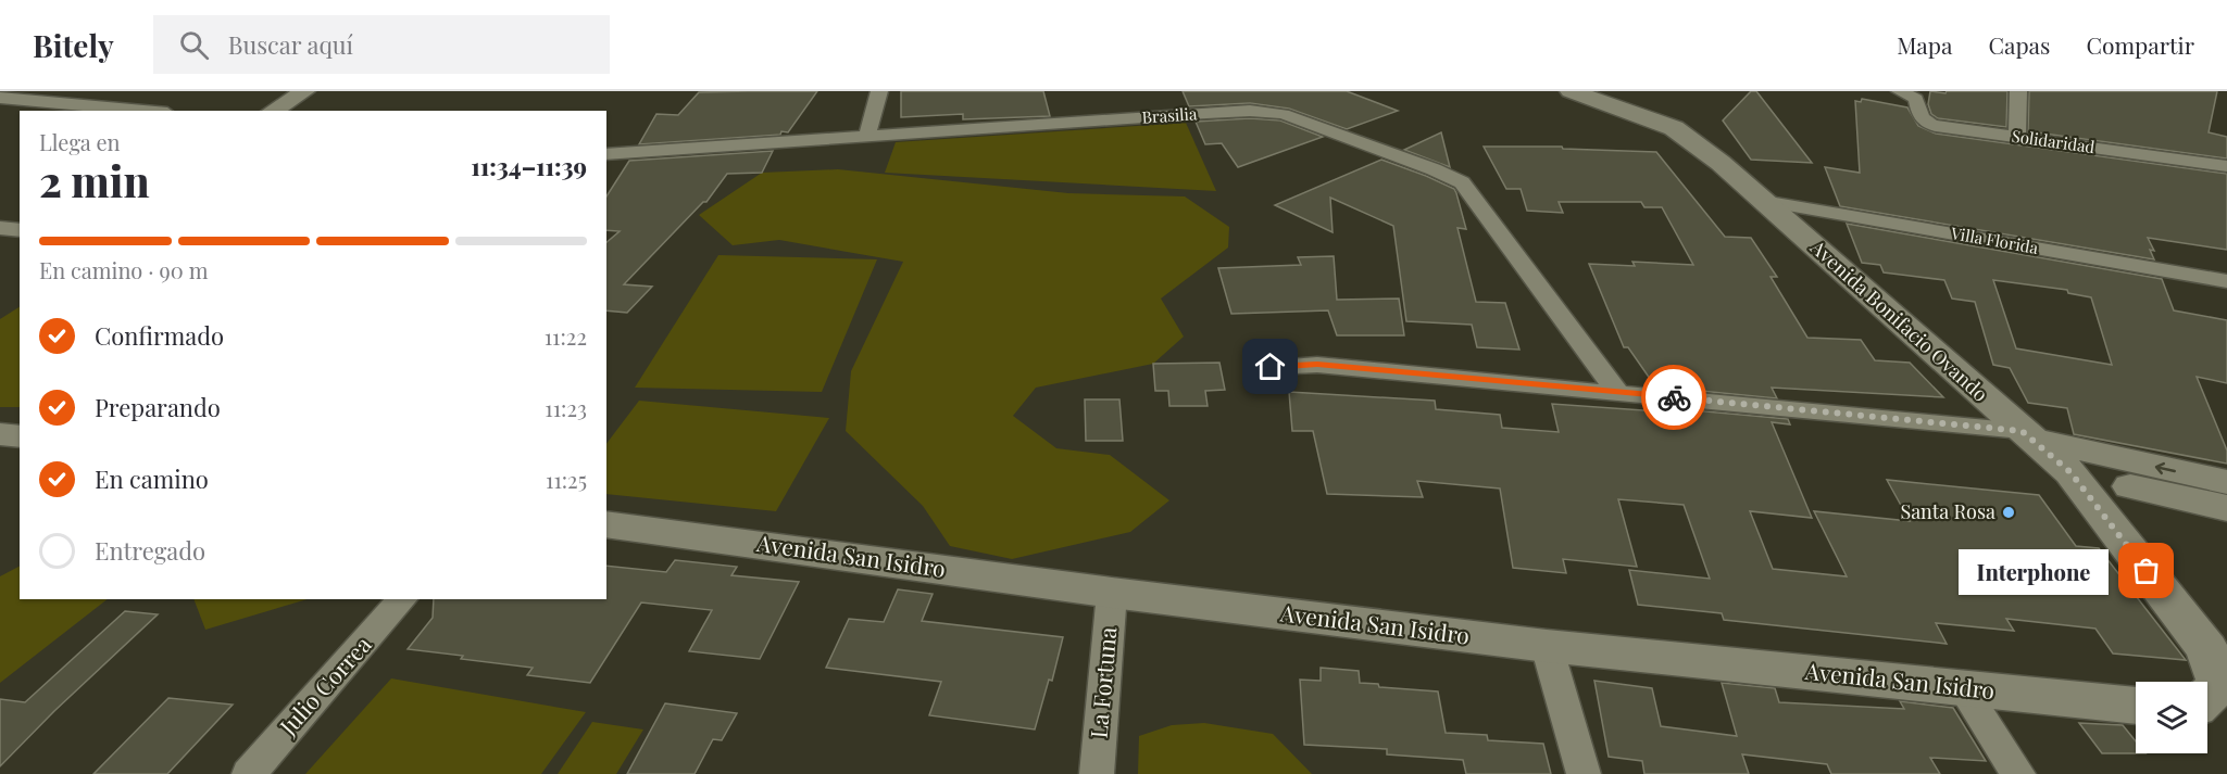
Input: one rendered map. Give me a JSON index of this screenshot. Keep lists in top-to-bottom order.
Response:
{
  "streets": {
    "main road": ["Avenida Bonifacio Ovando", "Avenida San Isidro"],
    "street": [
      "Brasilia",
      "Solidaridad",
      "Villa Florida",
      "La Fortuna",
      "Julio Correa"
    ]
  },
  "crossings": [
    ["Villa Florida", "Avenida Bonifacio Ovando"],
    ["Avenida San Isidro", "La Fortuna"]
  ],
  "places": ["Santa Rosa", "Interphone"],
  "page": {
    "header": "Bitely",
    "search": "Buscar aquí",
    "nav": ["Mapa", "Capas", "Compartir"],
    "heading": ["2 min", "Llega en", "11:34–11:39"],
    "bar": "En camino · 90 m",
    "list": [
      ["Confirmado", "11:22"],
      ["Preparando", "11:23"],
      ["En camino", "11:25"],
      "Entregado"
    ],
    "bubble": "Interphone"
  }
}
